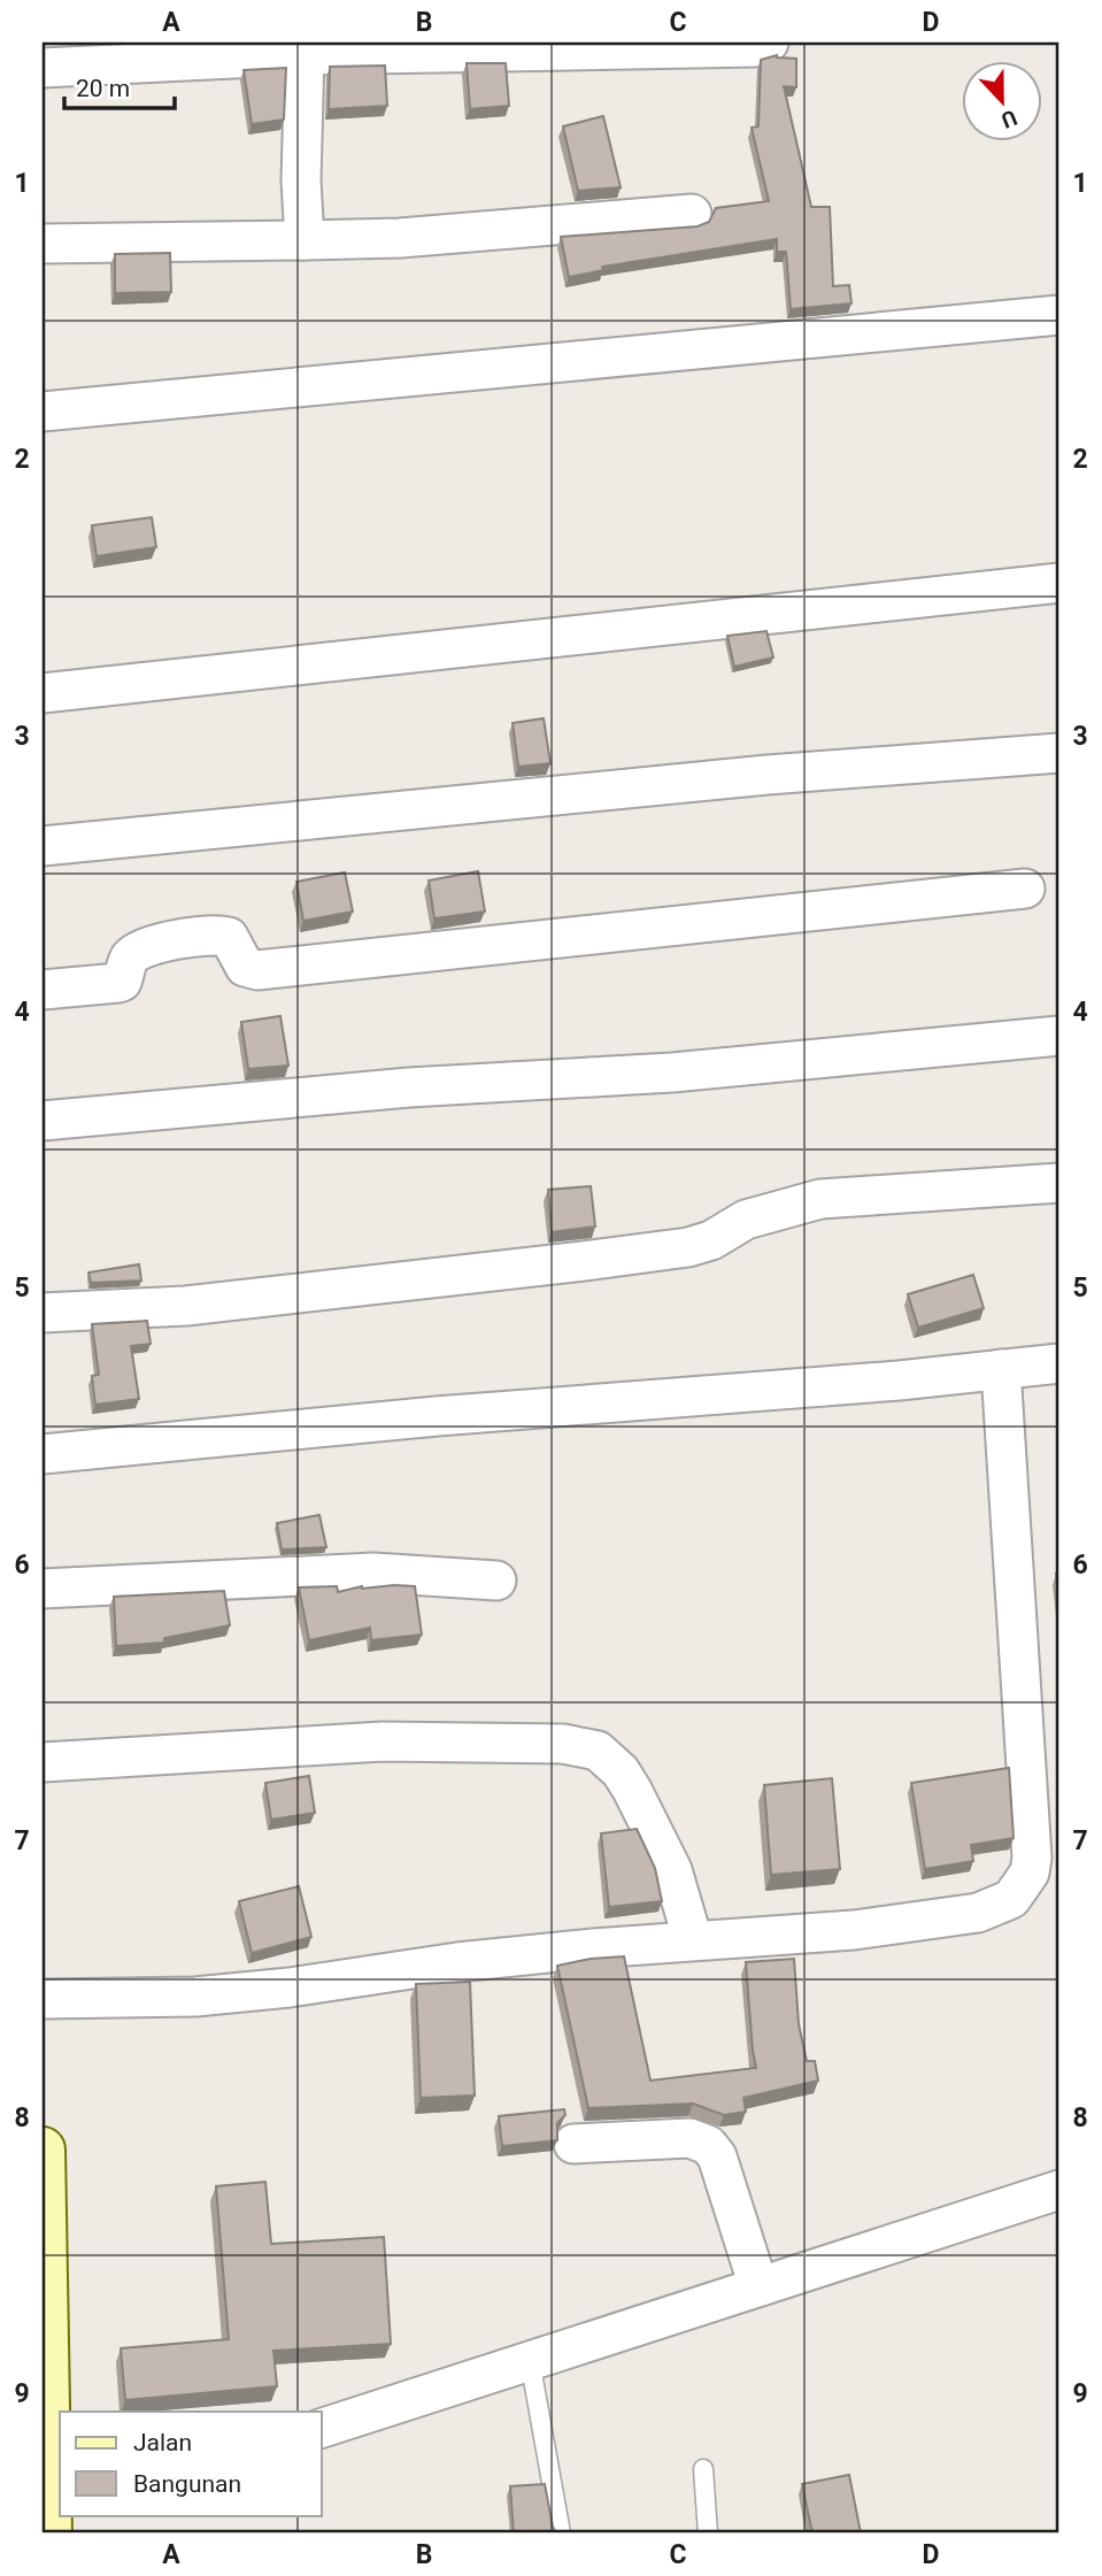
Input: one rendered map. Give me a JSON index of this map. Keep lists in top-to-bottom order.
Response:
{
  "legend": ["Jalan", "Bangunan"],
  "scale_bar": "20 m",
  "north": "bottom",
  "grid": {
    "columns": [
      "A",
      "B",
      "C",
      "D"
    ],
    "rows": [
      "1",
      "2",
      "3",
      "4",
      "5",
      "6",
      "7",
      "8",
      "9"
    ]
  }
}
